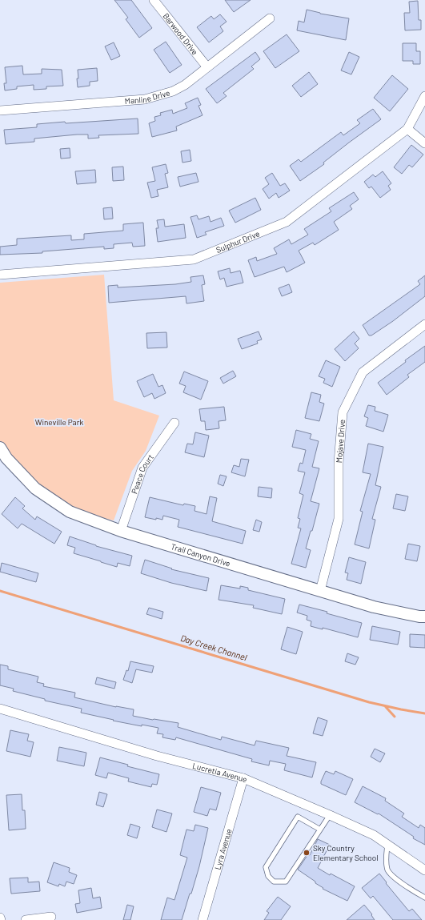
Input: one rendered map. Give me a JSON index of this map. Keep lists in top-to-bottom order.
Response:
{
  "streets": {
    "street": [
      "Barwood Drive",
      "Manline Drive",
      "Sulphur Drive",
      "Mojave Drive",
      "Peace Court",
      "Trail Canyon Drive",
      "Lucretia Avenue",
      "Lyra Avenue"
    ]
  },
  "crossings": [
    ["Barwood Drive", "Manline Drive"],
    ["Mojave Drive", "Trail Canyon Drive"],
    ["Peace Court", "Trail Canyon Drive"],
    ["Lucretia Avenue", "Lyra Avenue"]
  ],
  "water": ["Day Creek Channel"],
  "parks": ["Wineville Park"],
  "places": ["Sky Country Elementary School"]
}
